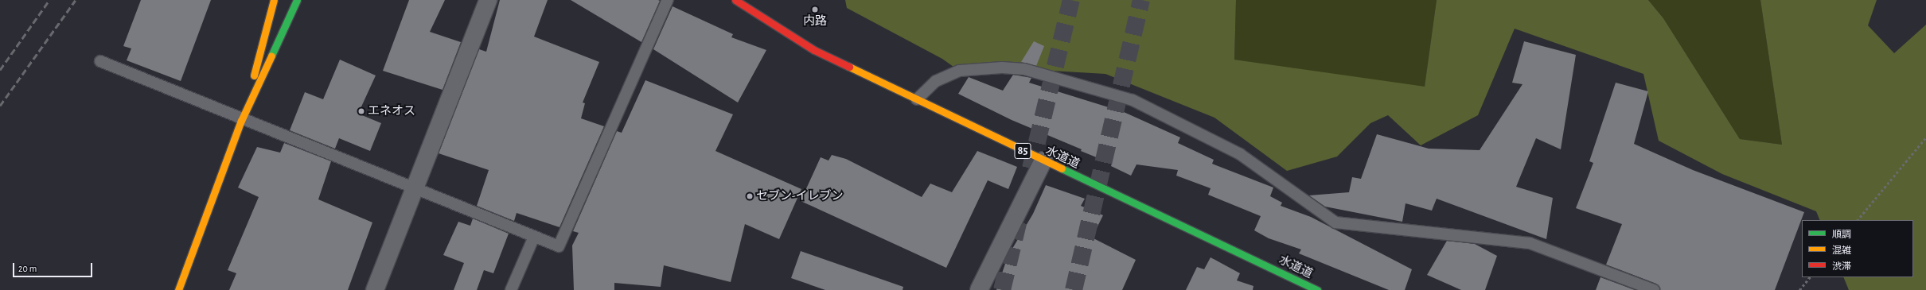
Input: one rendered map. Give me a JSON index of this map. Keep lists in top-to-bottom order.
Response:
{
  "streets": {
    "main road": ["85", "水道道"]
  },
  "places": ["内路", "エネオス", "セブン-イレブン"],
  "legend": ["順調", "混雑", "渋滞"],
  "scale_bar": "20 m"
}
